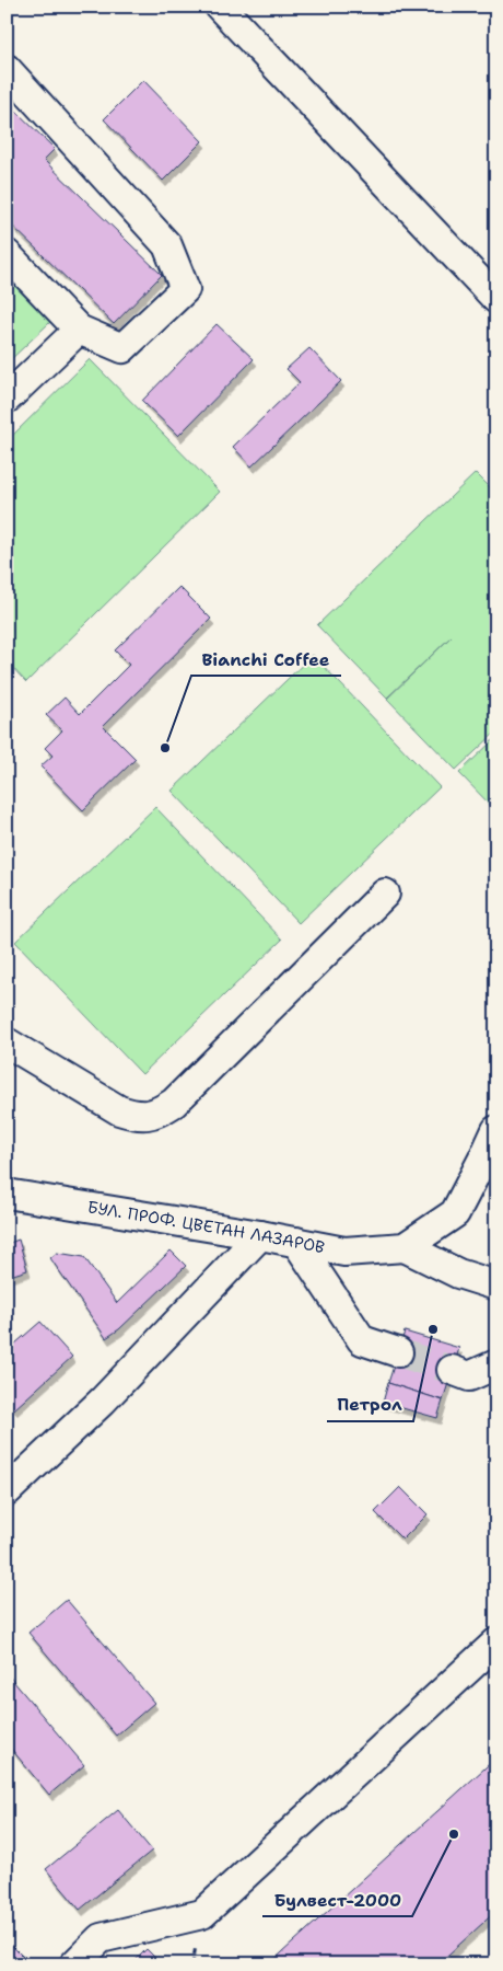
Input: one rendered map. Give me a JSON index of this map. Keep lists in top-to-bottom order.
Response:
{
  "streets": {
    "street": ["БУЛ. ПРОФ. ЦВЕТАН ЛАЗАРОВ"]
  },
  "places": ["Bianchi Coffee", "Петрол", "Булвест-2000"]
}
